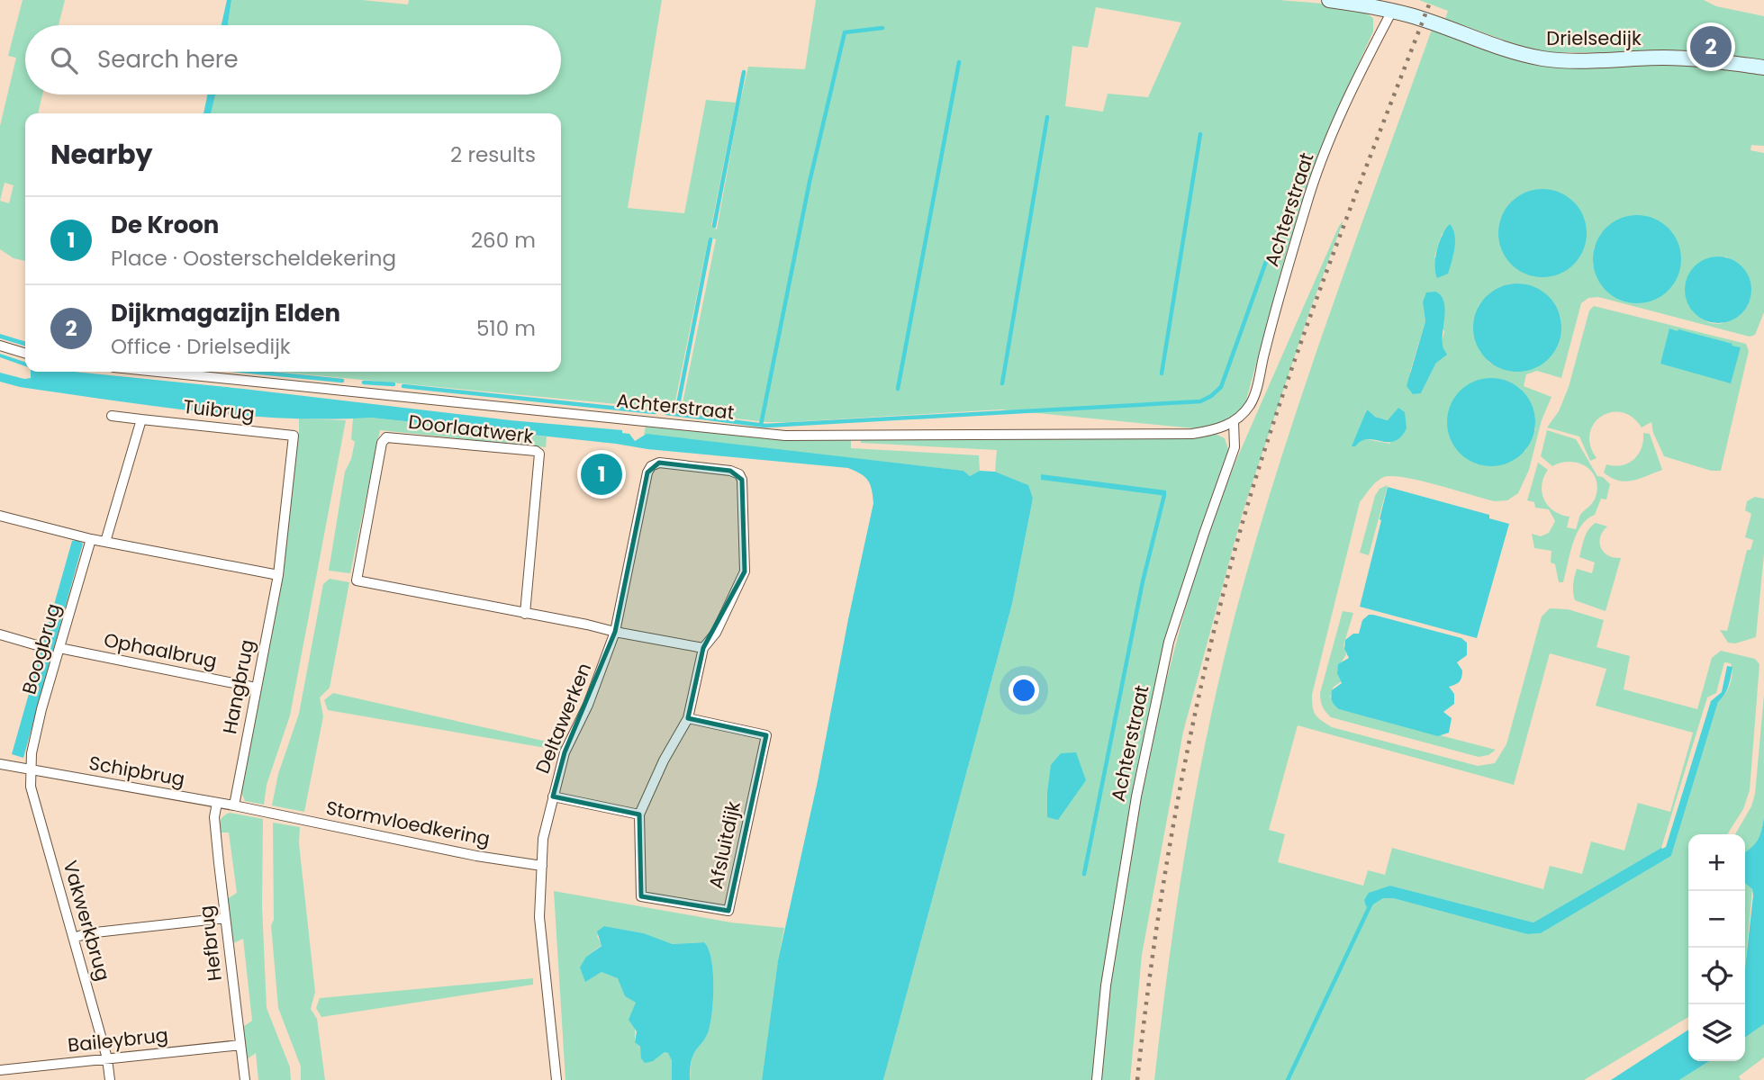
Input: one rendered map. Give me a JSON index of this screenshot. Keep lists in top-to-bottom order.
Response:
{
  "streets": {
    "street": [
      "Drielsedijk",
      "Achterstraat",
      "Tuibrug",
      "Doorlaatwerk",
      "Boogbrug",
      "Ophaalbrug",
      "Hangbrug",
      "Deltawerken",
      "Schipbrug",
      "Stormvloedkering",
      "Afsluitdijk",
      "Vakwerkbrug",
      "Hefbrug",
      "Baileybrug"
    ]
  },
  "crossings": [
    ["Drielsedijk", "Achterstraat"],
    ["Tuibrug", "Hangbrug"],
    ["Boogbrug", "Ophaalbrug"],
    ["Boogbrug", "Schipbrug"],
    ["Boogbrug", "Vakwerkbrug"],
    ["Ophaalbrug", "Hangbrug"],
    ["Hangbrug", "Schipbrug"],
    ["Deltawerken", "Stormvloedkering"],
    ["Deltawerken", "Afsluitdijk"],
    ["Schipbrug", "Stormvloedkering"],
    ["Schipbrug", "Vakwerkbrug"],
    ["Schipbrug", "Hefbrug"],
    ["Vakwerkbrug", "Baileybrug"],
    ["Hefbrug", "Baileybrug"]
  ],
  "page": {
    "pins": ["2", "1"],
    "search": "Search here",
    "heading": ["Nearby", "2 results"],
    "list": [
      {
        "mark": "1",
        "name": "De Kroon",
        "note": "Place · Oosterscheldekering",
        "value": "260 m"
      },
      {
        "mark": "2",
        "name": "Dijkmagazijn Elden",
        "note": "Office · Drielsedijk",
        "value": "510 m"
      }
    ],
    "map_buttons": ["+", "−"]
  }
}
